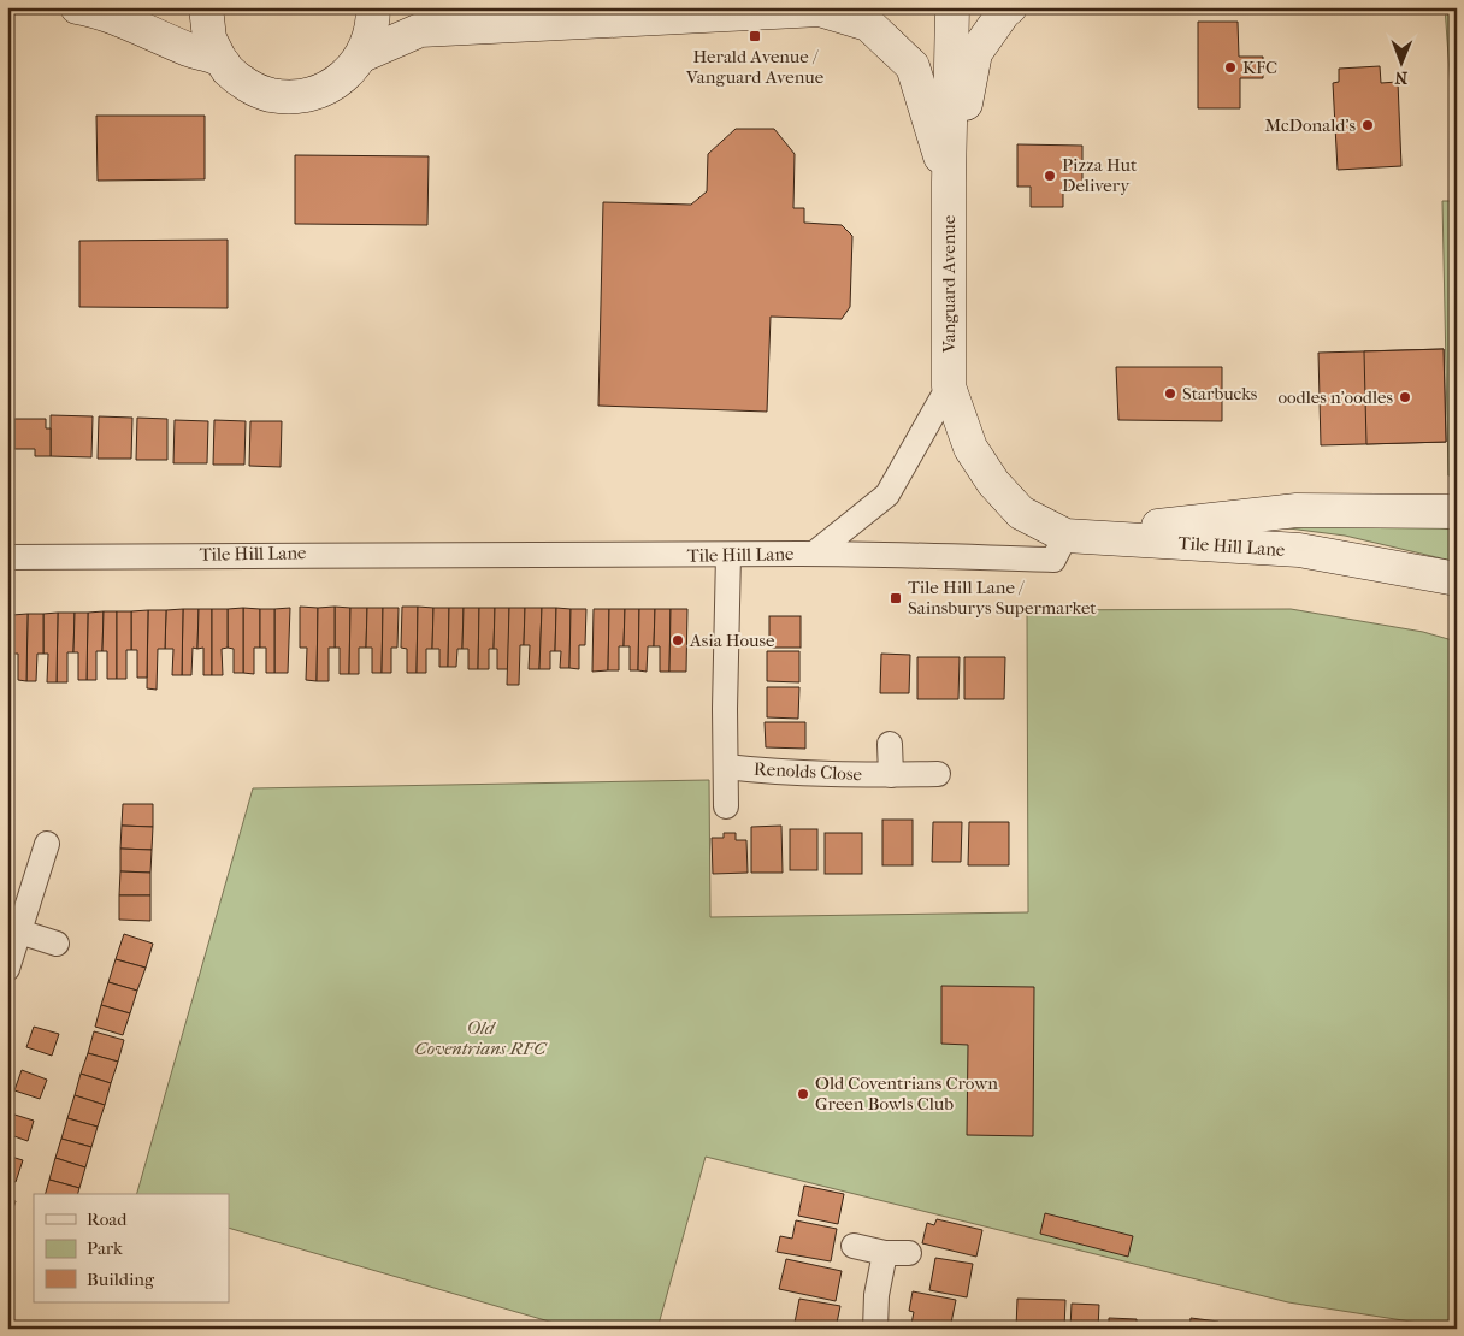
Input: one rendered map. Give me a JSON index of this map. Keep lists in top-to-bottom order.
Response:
{
  "streets": {
    "main road": ["Vanguard Avenue", "Tile Hill Lane"],
    "street": ["Renolds Close"]
  },
  "crossings": [
    ["Vanguard Avenue", "Tile Hill Lane"]
  ],
  "parks": ["Old Coventrians RFC"],
  "places": {
    "transit": ["Herald Avenue / Vanguard Avenue", "Tile Hill Lane / Sainsburys Supermarket"],
    "other": [
      "KFC",
      "McDonald's",
      "Pizza Hut Delivery",
      "Starbucks",
      "oodles n'oodles",
      "Asia House",
      "Old Coventrians Crown Green Bowls Club"
    ]
  },
  "legend": ["Road", "Park", "Building"],
  "north": "bottom"
}
